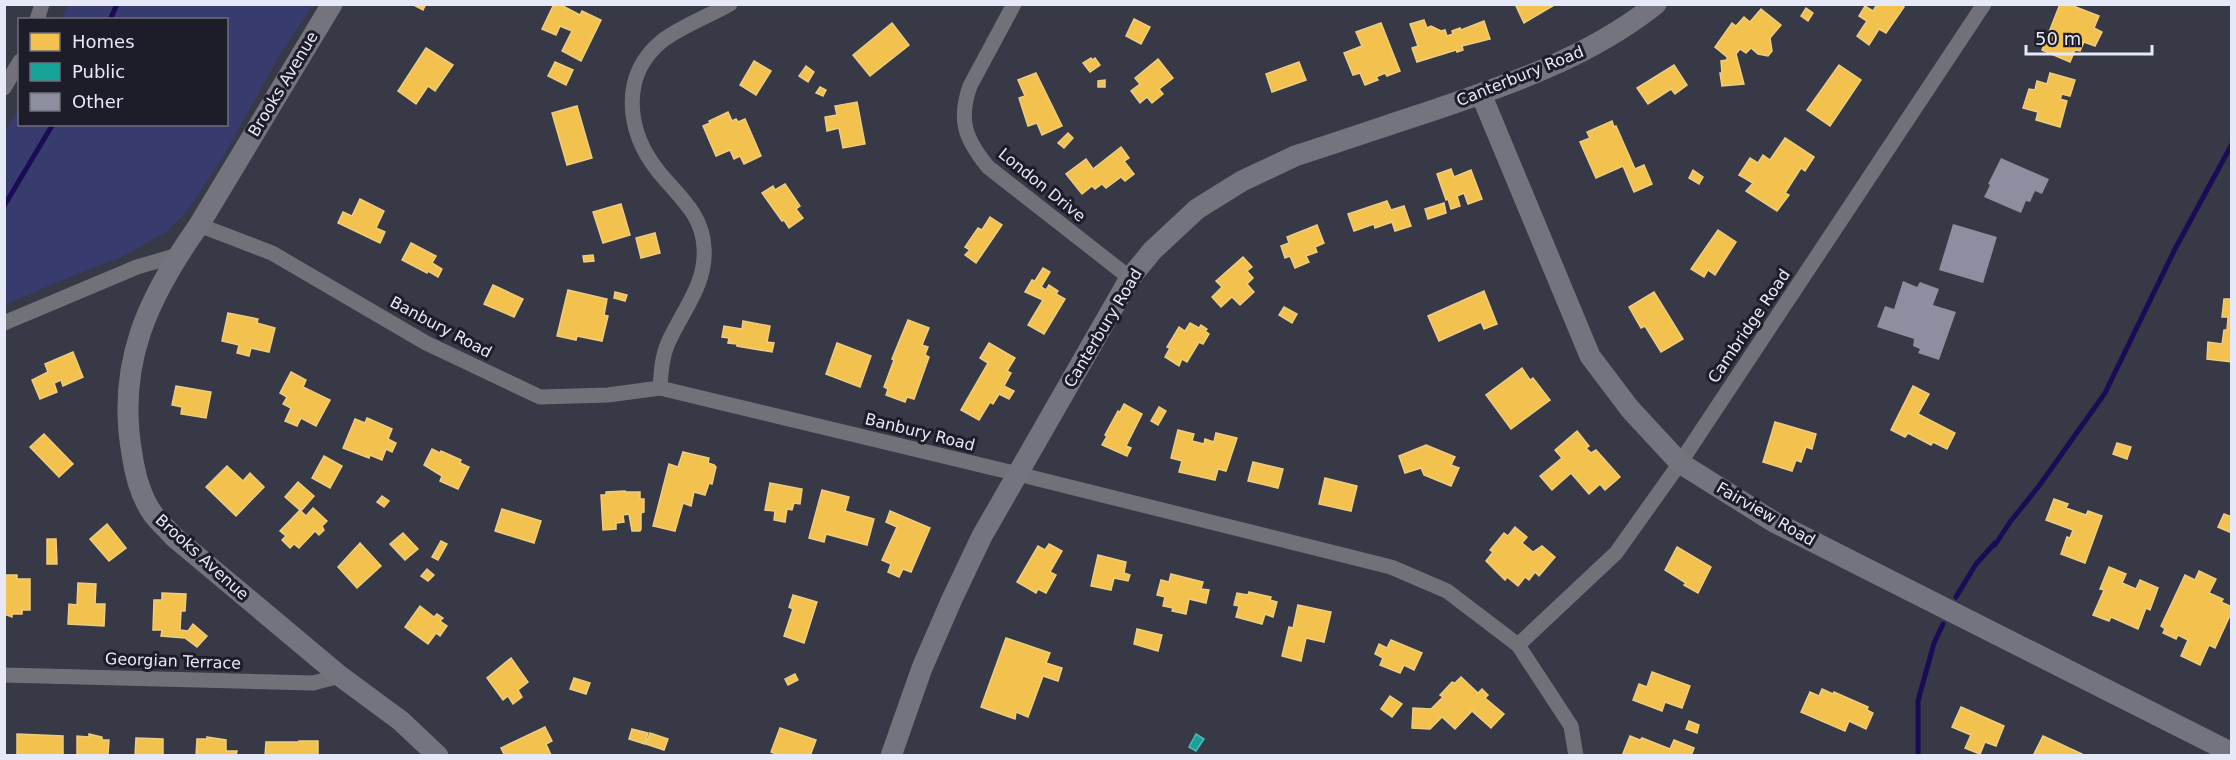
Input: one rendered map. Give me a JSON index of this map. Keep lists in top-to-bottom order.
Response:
{
  "streets": {
    "street": [
      "Canterbury Road",
      "Brooks Avenue",
      "London Drive",
      "Cambridge Road",
      "Banbury Road",
      "Fairview Road",
      "Georgian Terrace"
    ]
  },
  "crossings": [
    ["Canterbury Road", "London Drive"],
    ["Canterbury Road", "Banbury Road"],
    ["Canterbury Road", "Fairview Road"],
    ["Brooks Avenue", "Banbury Road"],
    ["Brooks Avenue", "Georgian Terrace"],
    ["Cambridge Road", "Banbury Road"],
    ["Cambridge Road", "Fairview Road"]
  ],
  "legend": ["Homes", "Public", "Other"],
  "scale_bar": "50 m"
}
